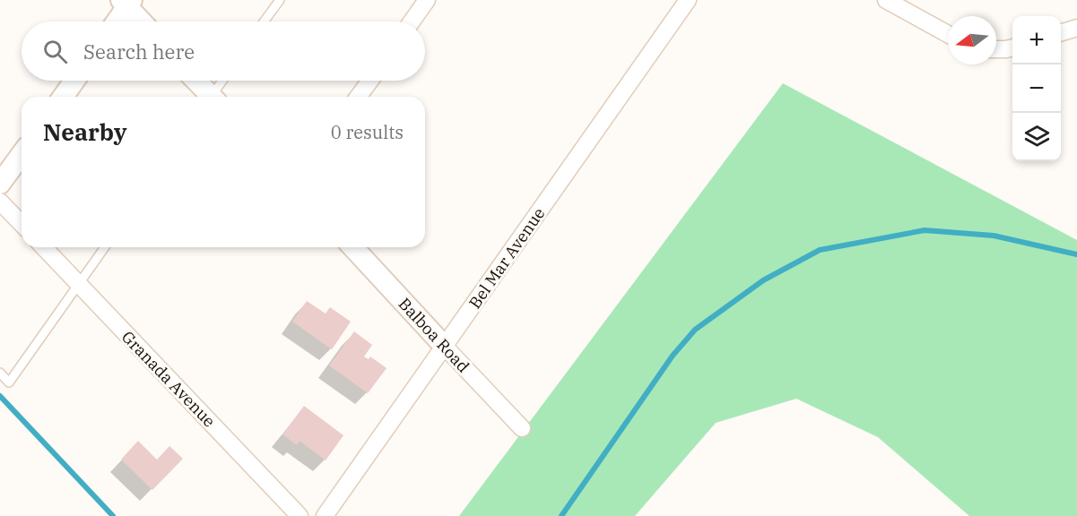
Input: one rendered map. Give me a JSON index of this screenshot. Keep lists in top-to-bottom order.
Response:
{
  "streets": {
    "street": ["Bel Mar Avenue", "Balboa Road", "Granada Avenue"]
  },
  "crossings": [
    ["Bel Mar Avenue", "Balboa Road"]
  ],
  "north": "left",
  "page": {
    "map_buttons": ["+", "−"],
    "search": "Search here",
    "heading": ["Nearby", "0 results"]
  }
}
